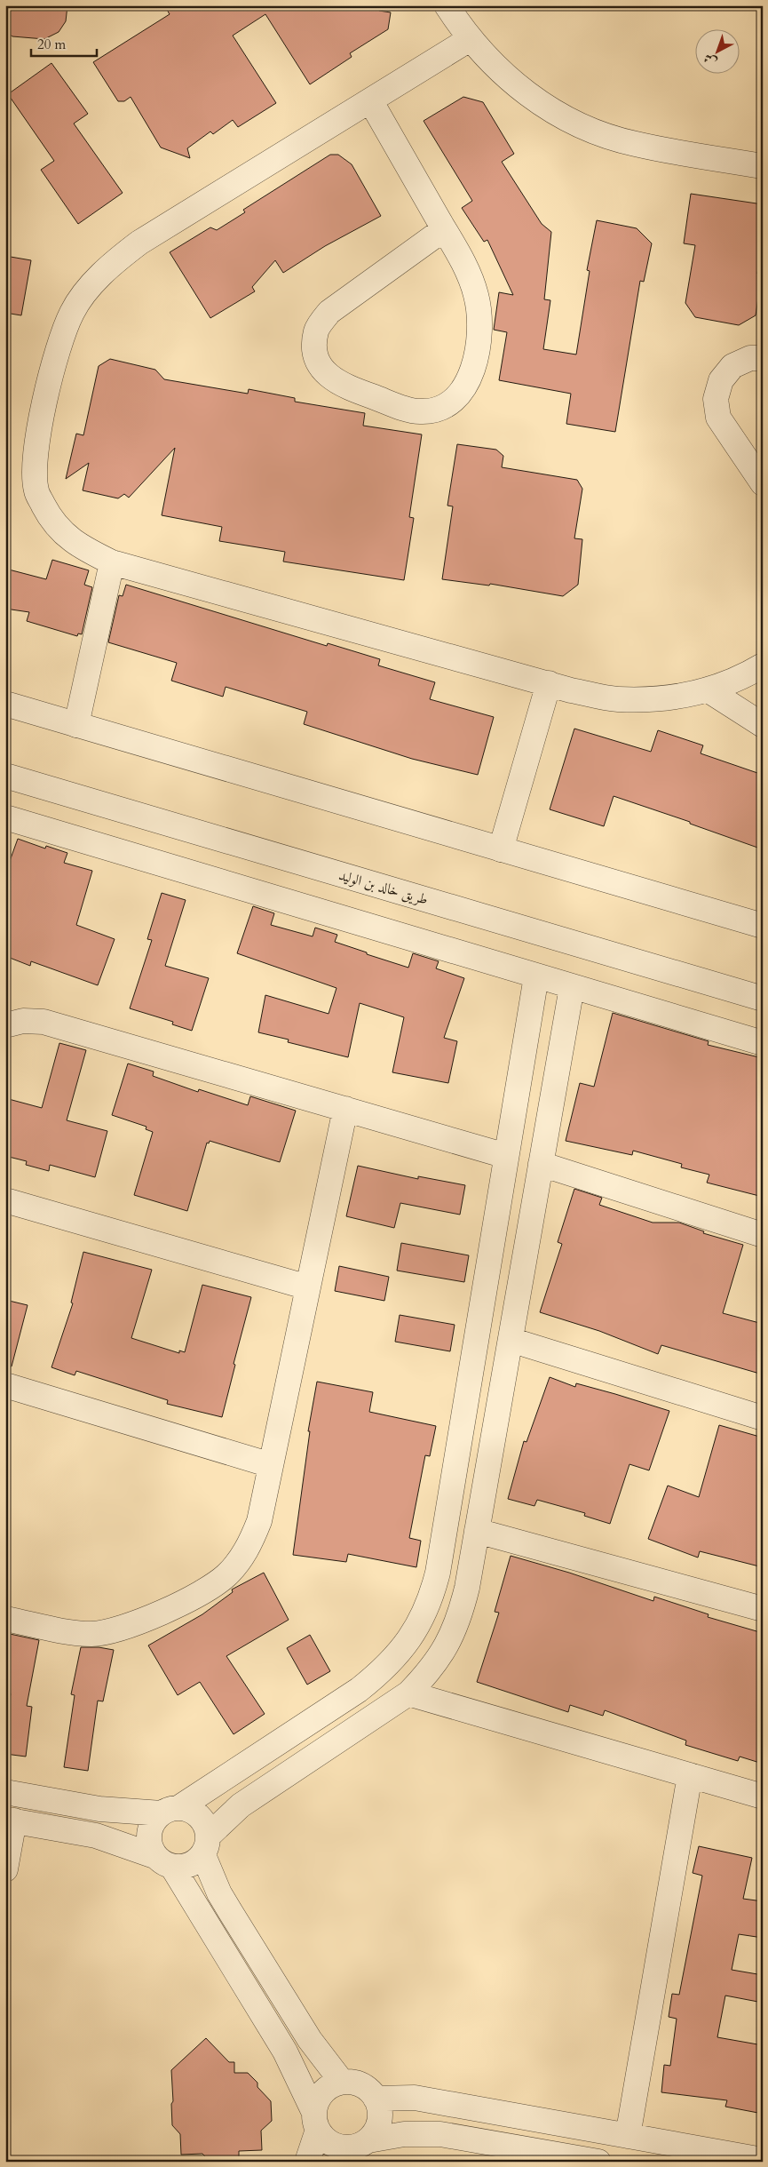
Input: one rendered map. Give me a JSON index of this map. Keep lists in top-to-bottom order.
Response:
{
  "streets": {
    "street": ["طريق خالد بن الوليد"]
  },
  "scale_bar": "20 m",
  "north": "bottom left"
}
